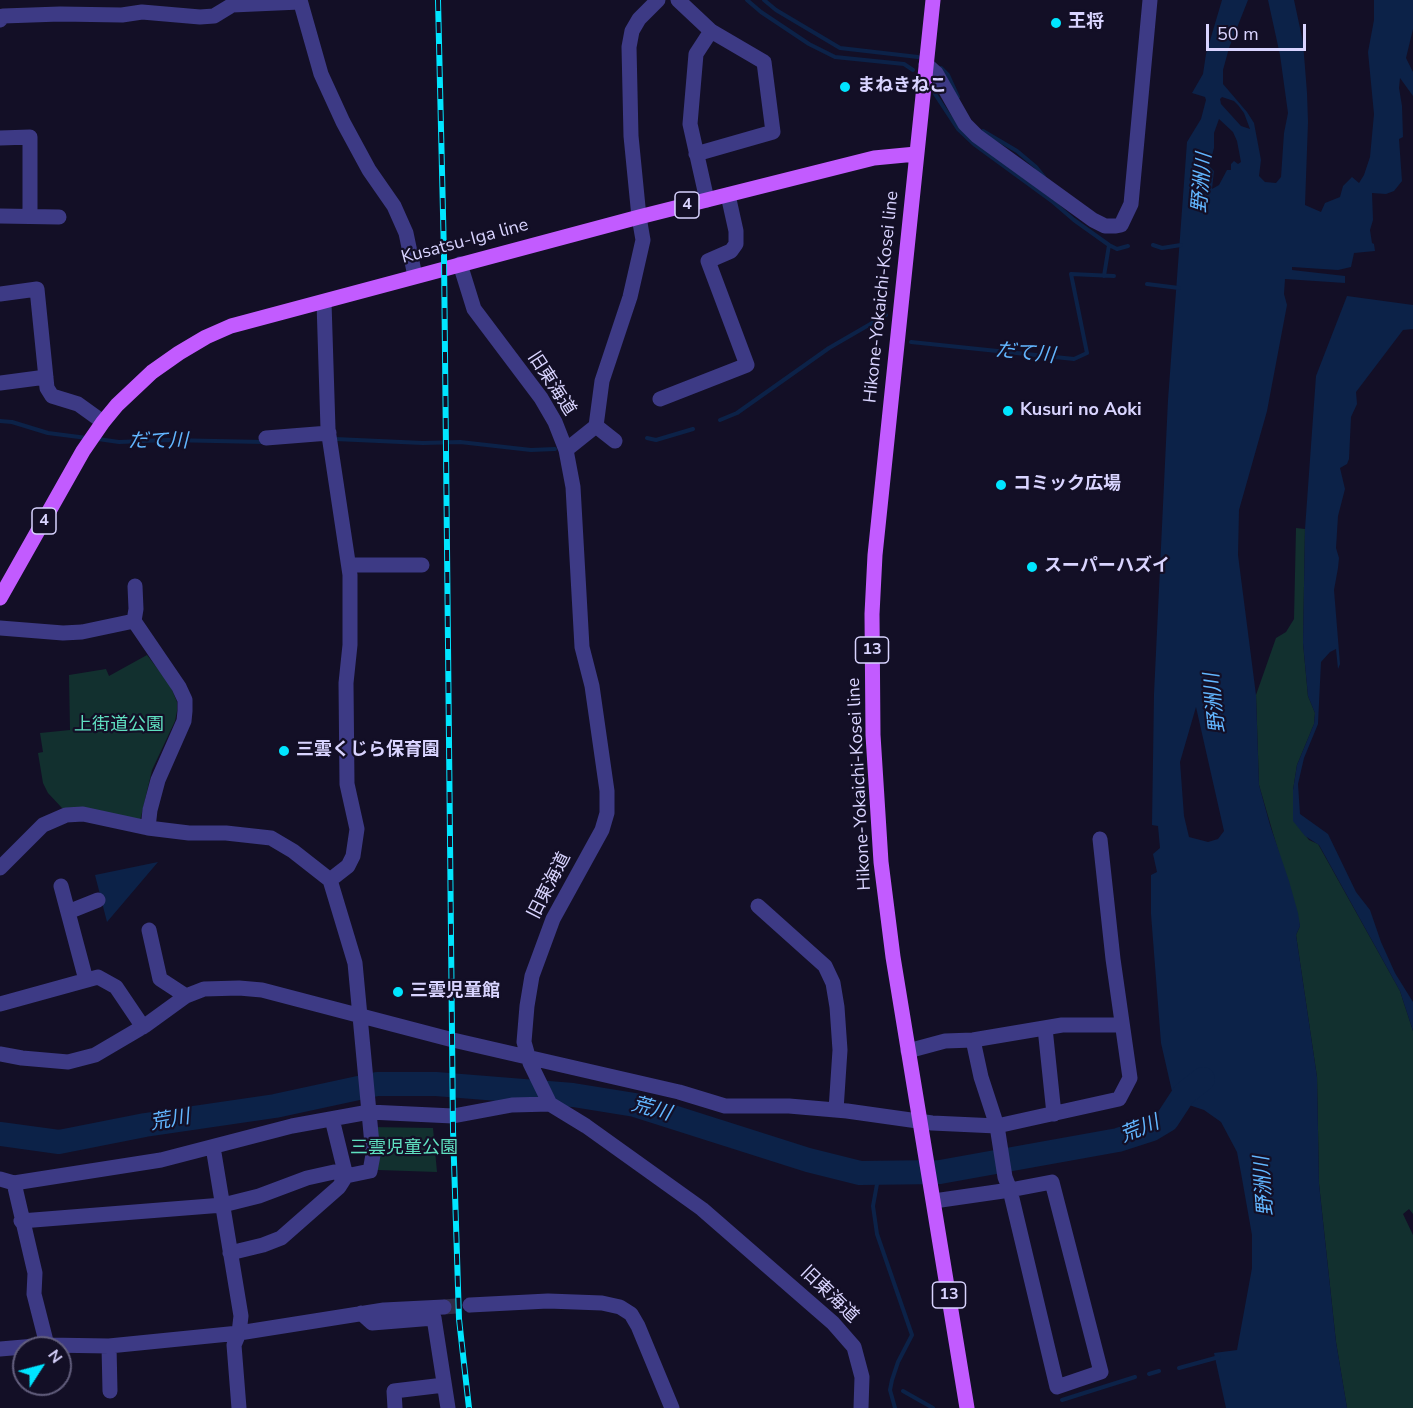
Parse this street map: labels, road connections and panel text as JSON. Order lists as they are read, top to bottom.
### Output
{
  "streets": {
    "main road": [
      "4",
      "Kusatsu-Iga line",
      "Hikone-Yokaichi-Kosei line",
      "13"
    ],
    "street": ["旧東海道"]
  },
  "crossings": [
    ["Kusatsu-Iga line", "Hikone-Yokaichi-Kosei line"],
    ["Kusatsu-Iga line", "旧東海道"]
  ],
  "water": ["野洲川", "だて川", "荒川"],
  "parks": ["上街道公園", "三雲児童公園"],
  "places": [
    "王将",
    "まねきねこ",
    "Kusuri no Aoki",
    "コミック広場",
    "スーパーハズイ",
    "三雲くじら保育園",
    "三雲児童館"
  ],
  "scale_bar": "50 m",
  "north": "top right"
}
